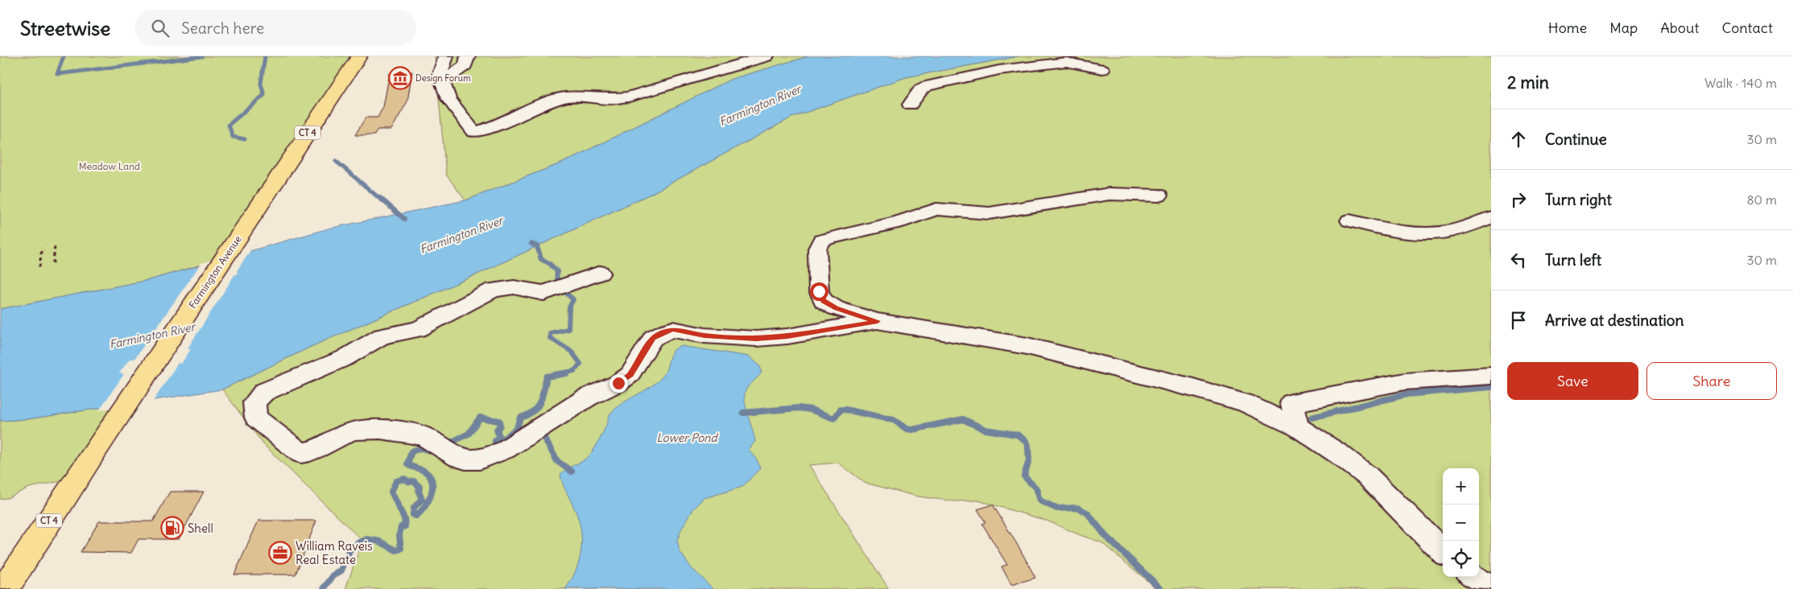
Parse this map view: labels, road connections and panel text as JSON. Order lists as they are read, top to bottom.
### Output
{
  "streets": {
    "main road": ["CT 4", "Farmington Avenue"]
  },
  "water": ["Farmington River", "Lower Pond"],
  "parks": ["Meadow Land"],
  "places": {
    "museum": ["Design Forum"],
    "fuel station": ["Shell"],
    "office": ["William Raveis Real Estate"]
  },
  "page": {
    "header": "Streetwise",
    "search": "Search here",
    "nav": [
      "Home",
      "Map",
      "About",
      "Contact"
    ],
    "heading": ["2 min", "Walk · 140 m"],
    "list": [
      ["Continue", "30 m"],
      ["Turn right", "80 m"],
      ["Turn left", "30 m"],
      "Arrive at destination"
    ],
    "buttons": ["Save", "Share"],
    "map_buttons": ["+", "−"]
  }
}
